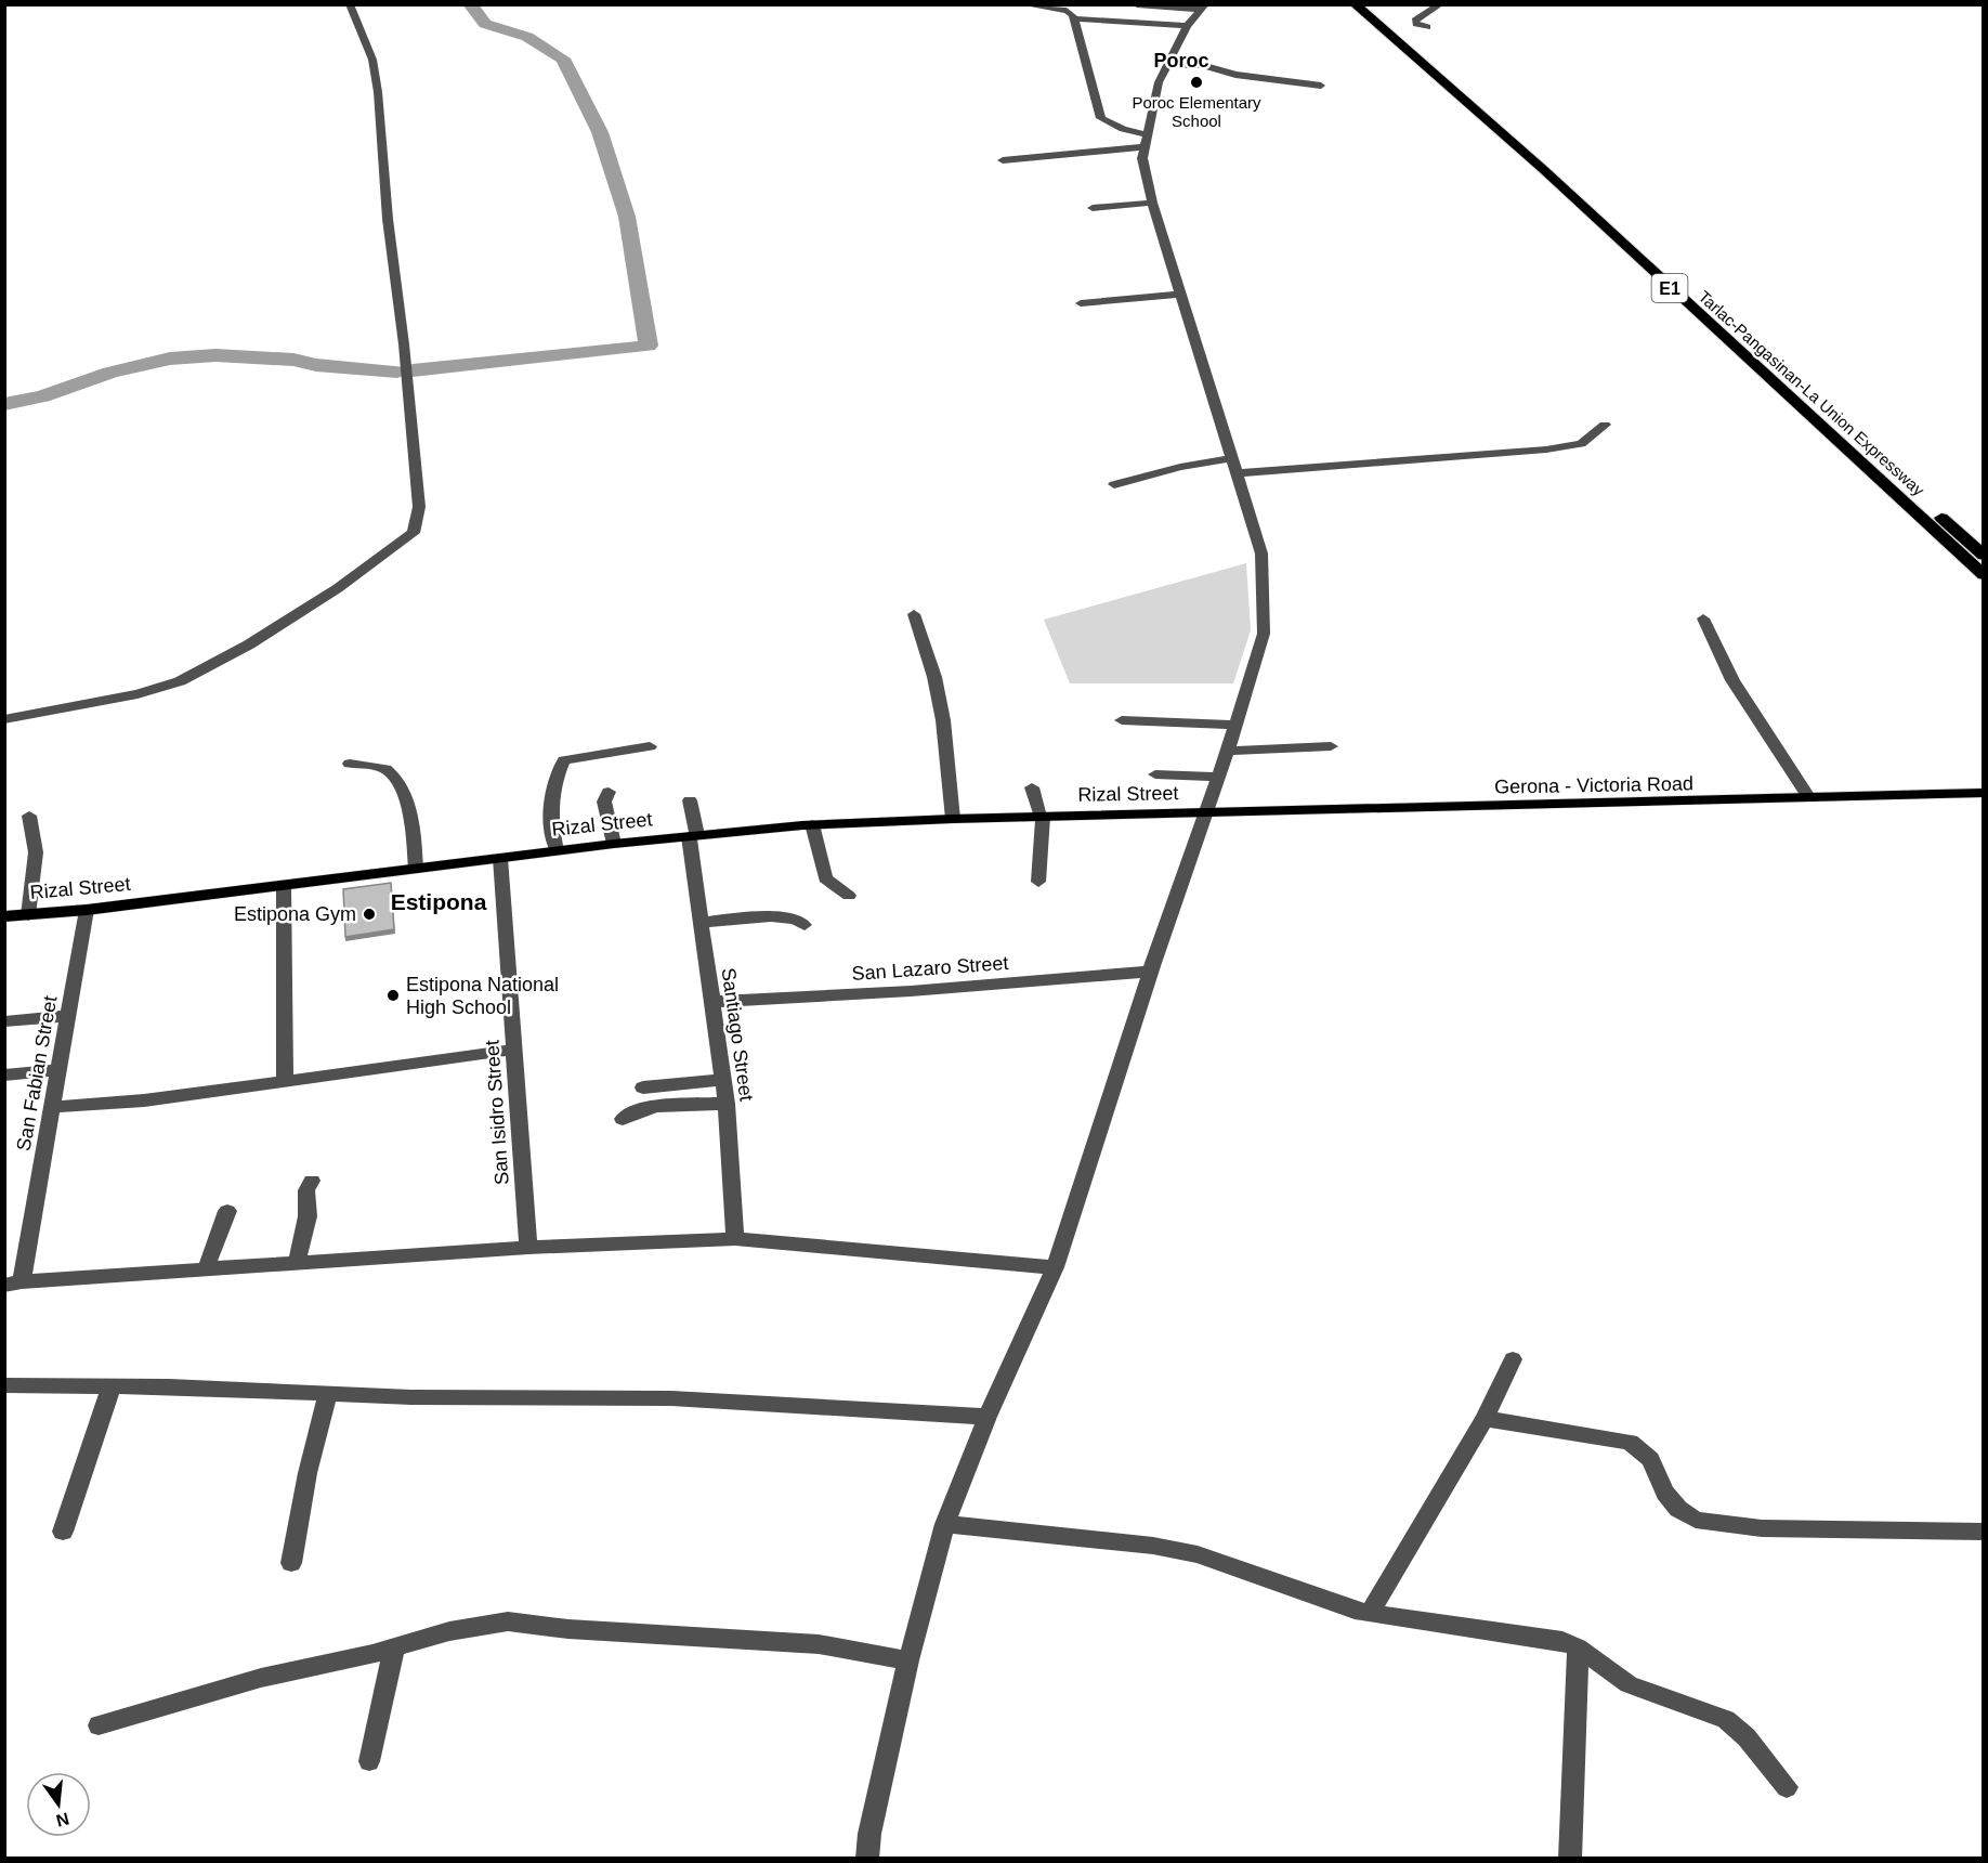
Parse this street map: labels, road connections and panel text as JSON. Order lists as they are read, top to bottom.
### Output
{
  "streets": {
    "highway": ["E1", "Tarlac-Pangasinan-La Union Expressway"],
    "main road": ["Gerona - Victoria Road", "Rizal Street"],
    "street": [
      "San Lazaro Street",
      "Santiago Street",
      "San Fabian Street",
      "San Isidro Street"
    ]
  },
  "crossings": [
    ["Gerona - Victoria Road", "Rizal Street"],
    ["Rizal Street", "Santiago Street"],
    ["Rizal Street", "San Fabian Street"],
    ["Rizal Street", "San Isidro Street"],
    ["San Lazaro Street", "Santiago Street"]
  ],
  "districts": ["Poroc", "Estipona"],
  "places": ["Poroc Elementary School", "Estipona Gym", "Estipona National High School"],
  "north": "bottom"
}
